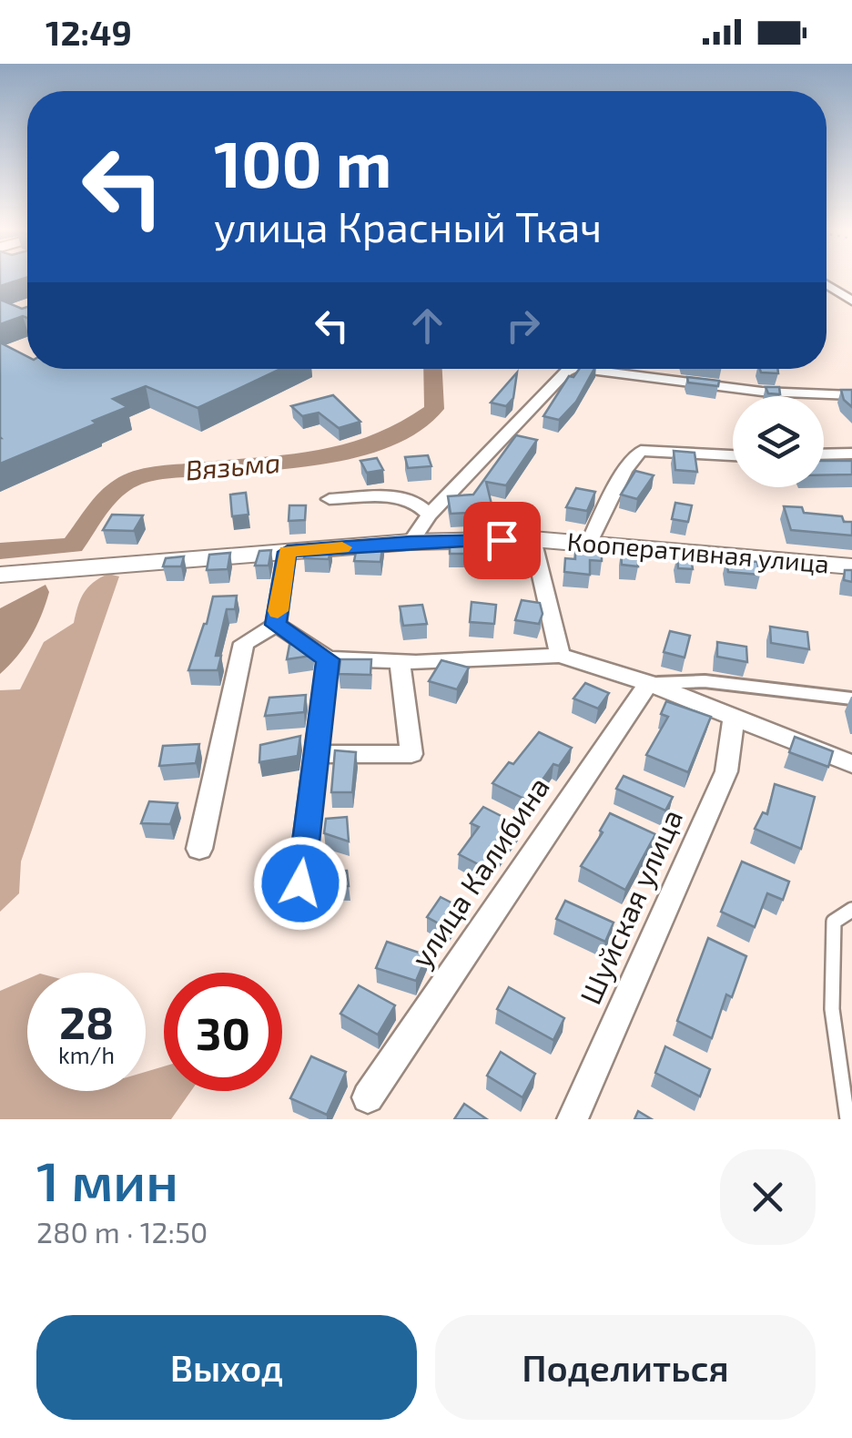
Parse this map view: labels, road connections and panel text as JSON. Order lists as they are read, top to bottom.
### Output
{
  "streets": {
    "street": ["Кооперативная улица", "улица Калибина", "Шуйская улица"]
  },
  "water": ["Вязьма"],
  "page": {
    "status": "12:49",
    "turn": ["100 m", "улица Красный Ткач"],
    "speed": "28 km/h",
    "limit": "30",
    "heading": ["1 мин", "280 m · 12:50"],
    "buttons": ["Выход", "Поделиться"]
  }
}
